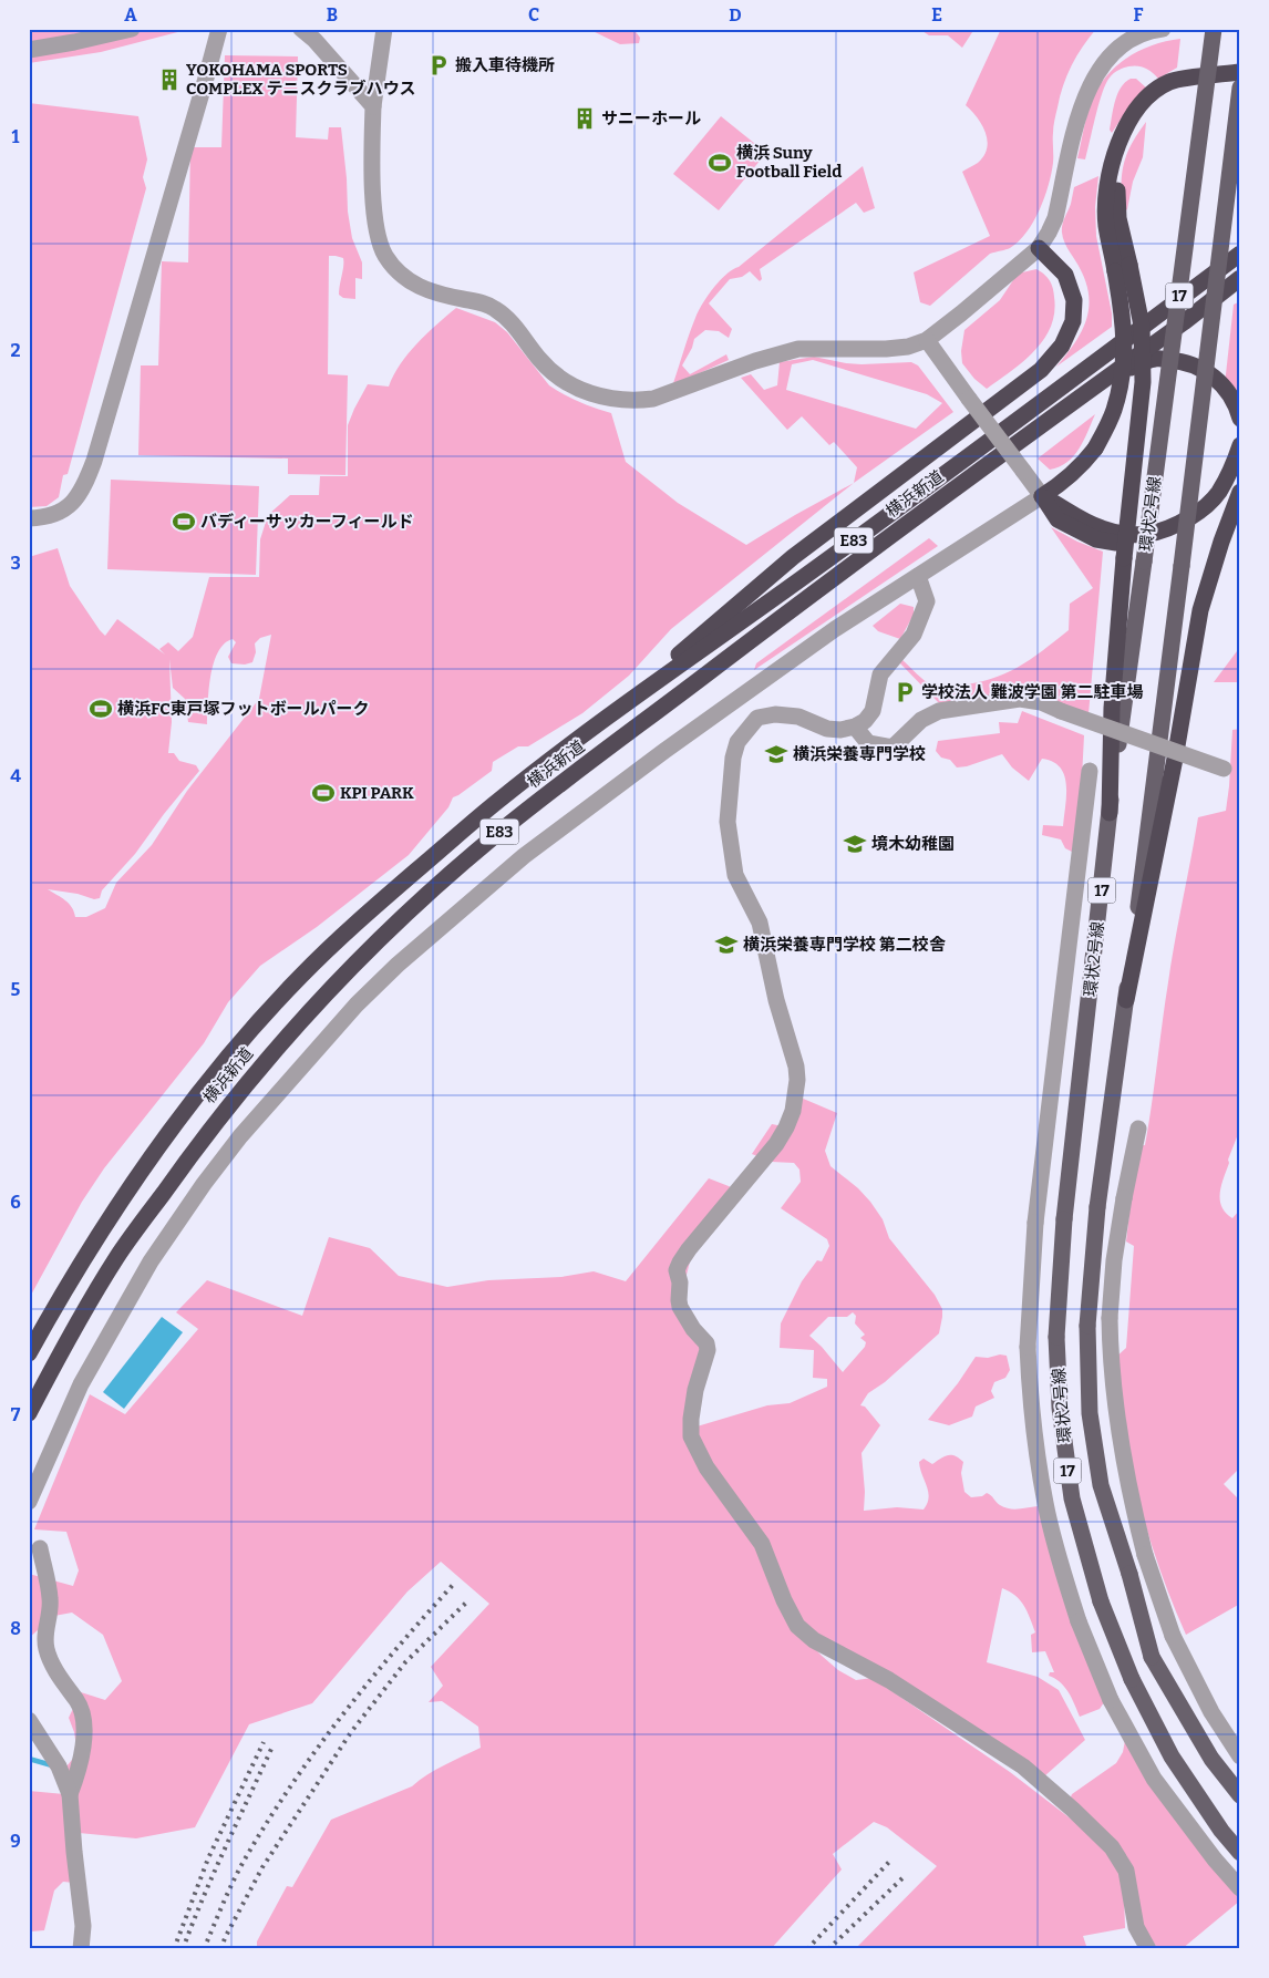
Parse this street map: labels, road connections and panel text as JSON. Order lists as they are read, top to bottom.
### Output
{
  "streets": {
    "highway": ["横浜新道", "E83"],
    "main road": ["17", "環状2号線"]
  },
  "places": {
    "parking": ["搬入車待機所", "学校法人 難波学園 第二駐車場"],
    "building": ["YOKOHAMA SPORTS COMPLEX テニスクラブハウス", "サニーホール"],
    "sports": [
      "横浜 Suny Football Field",
      "バディーサッカーフィールド",
      "横浜FC東戸塚フットボールパーク",
      "KPI PARK"
    ],
    "school or university": ["横浜栄養専門学校", "境木幼稚園", "横浜栄養専門学校 第二校舎"]
  },
  "grid": {
    "columns": [
      "A",
      "B",
      "C",
      "D",
      "E",
      "F"
    ],
    "rows": [
      "1",
      "2",
      "3",
      "4",
      "5",
      "6",
      "7",
      "8",
      "9"
    ]
  }
}
